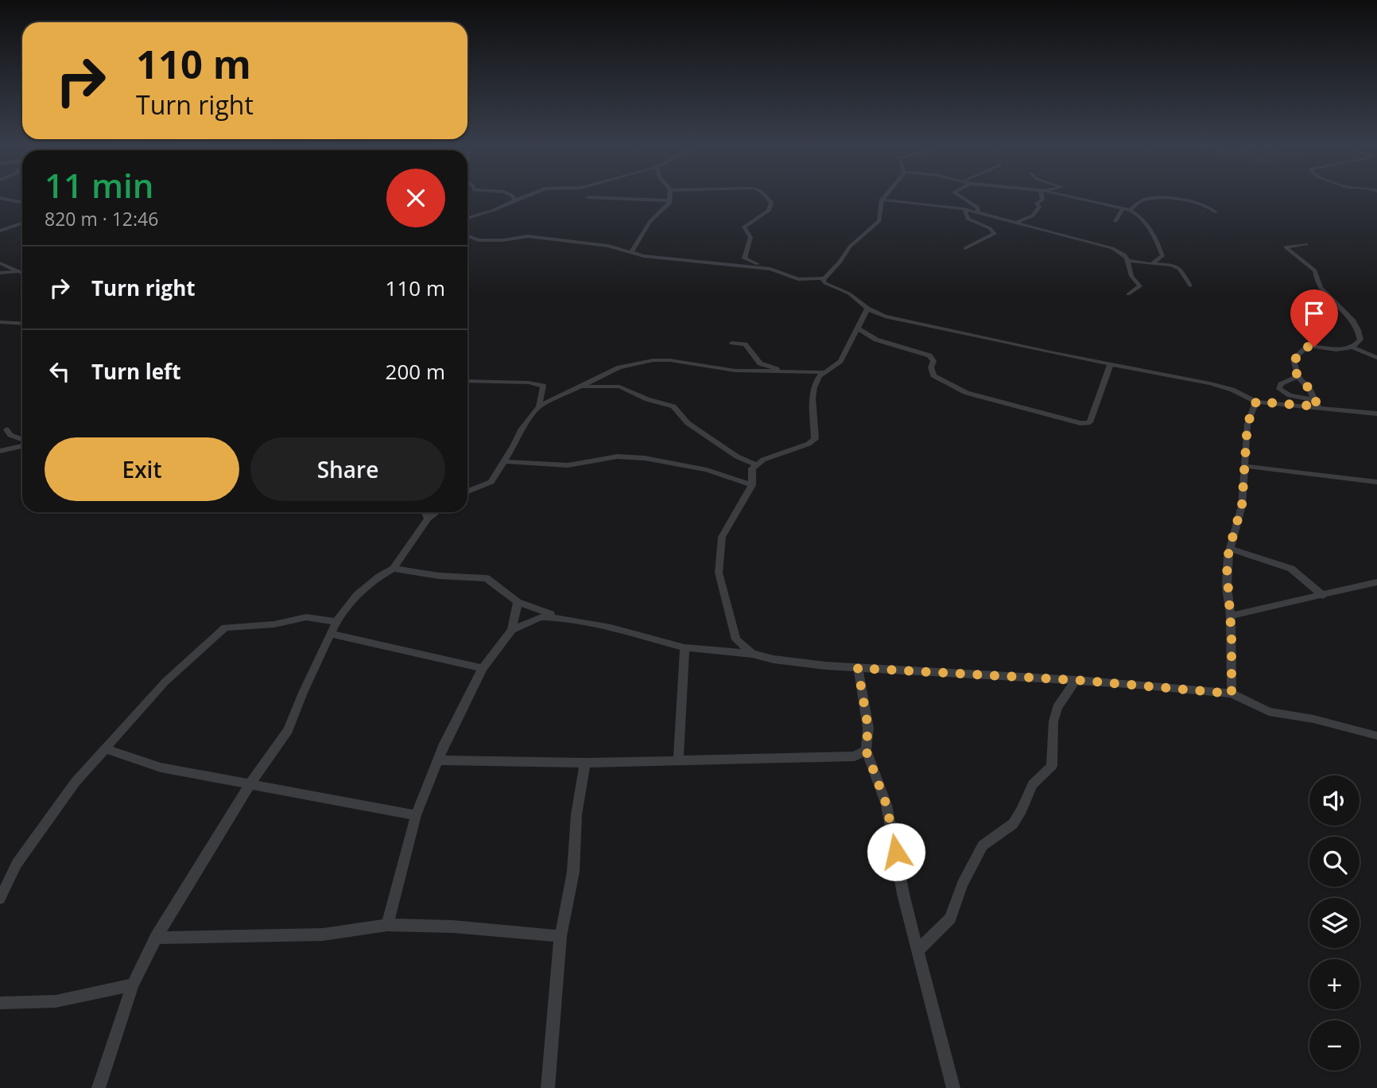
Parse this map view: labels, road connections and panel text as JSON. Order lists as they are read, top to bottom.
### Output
{
  "page": {
    "turn": ["110 m", "Turn right"],
    "heading": ["11 min", "820 m · 12:46"],
    "list": [
      {
        "name": "Turn right",
        "value": "110 m"
      },
      {
        "name": "Turn left",
        "value": "200 m"
      }
    ],
    "buttons": ["Exit", "Share"],
    "map_buttons": ["+", "−"]
  }
}
